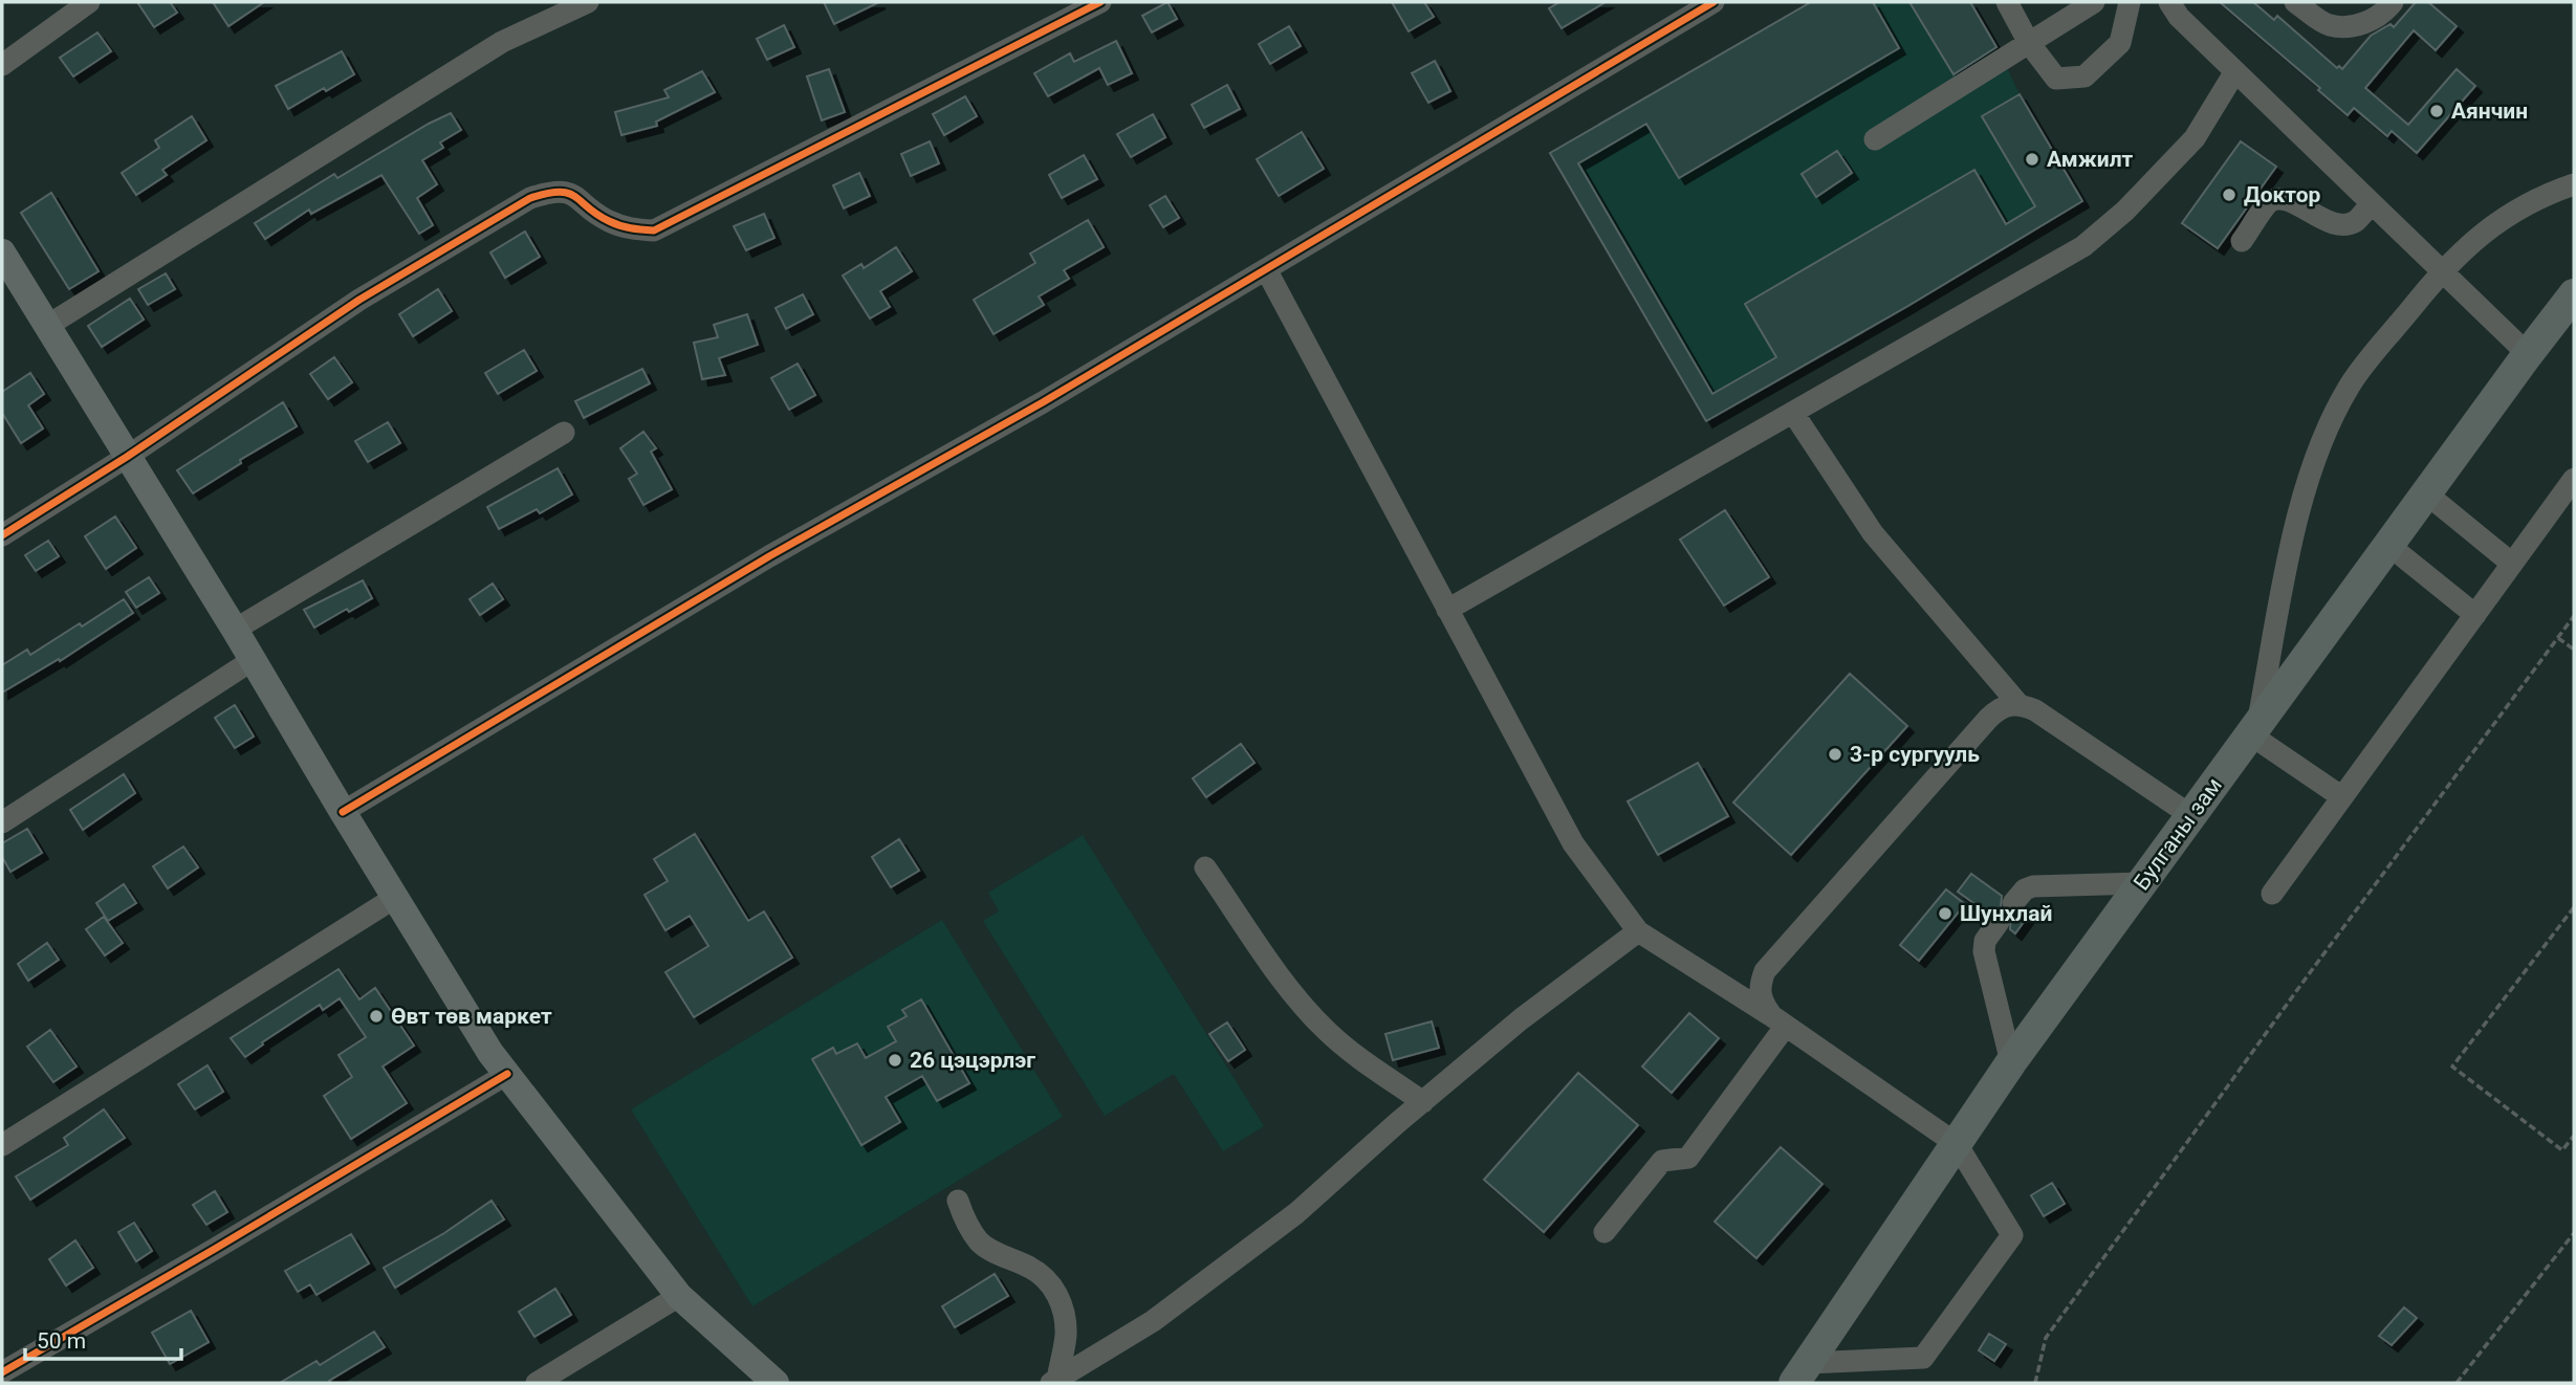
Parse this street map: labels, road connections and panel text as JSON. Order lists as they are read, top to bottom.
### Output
{
  "streets": {
    "highway": ["Булганы зам"]
  },
  "places": [
    "Аянчин",
    "Амжилт",
    "Доктор",
    "3-р сургууль",
    "Шунхлай",
    "Өвт төв маркет",
    "26 цэцэрлэг"
  ],
  "scale_bar": "50 m"
}
